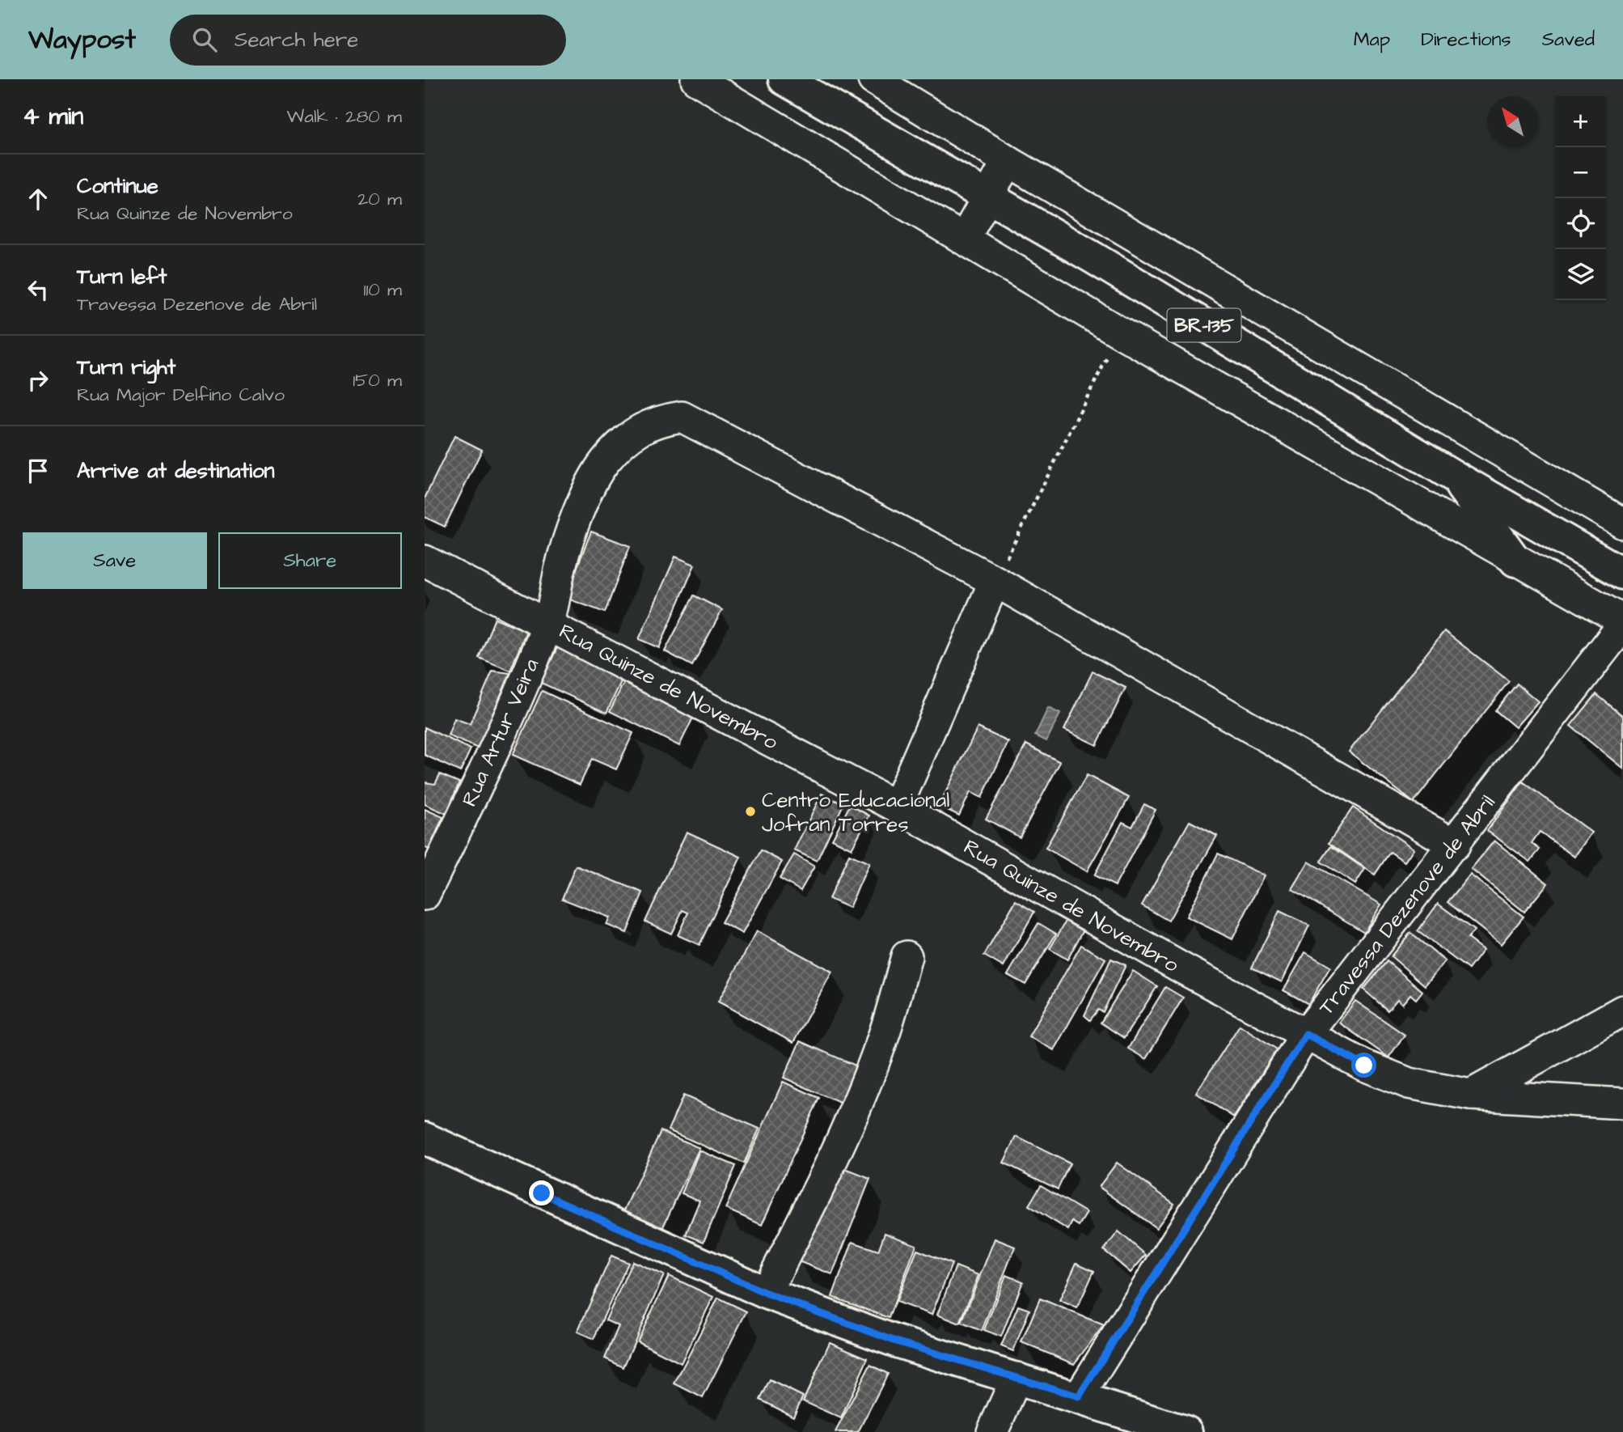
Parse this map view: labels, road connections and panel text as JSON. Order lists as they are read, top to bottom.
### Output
{
  "streets": {
    "main road": ["BR-135"],
    "street": ["Rua Quinze de Novembro", "Rua Artur Veira", "Travessa Dezenove de Abril"]
  },
  "crossings": [
    ["Rua Quinze de Novembro", "Rua Artur Veira"],
    ["Rua Quinze de Novembro", "Travessa Dezenove de Abril"]
  ],
  "places": ["Centro Educacional Jofran Torres"],
  "north": "top left",
  "page": {
    "header": "Waypost",
    "search": "Search here",
    "nav": ["Map", "Directions", "Saved"],
    "heading": ["4 min", "Walk · 280 m"],
    "map_buttons": ["+", "−"],
    "list": [
      ["Continue", "Rua Quinze de Novembro", "20 m"],
      ["Turn left", "Travessa Dezenove de Abril", "110 m"],
      ["Turn right", "Rua Major Delfino Calvo", "150 m"],
      "Arrive at destination"
    ],
    "buttons": ["Save", "Share"]
  }
}
